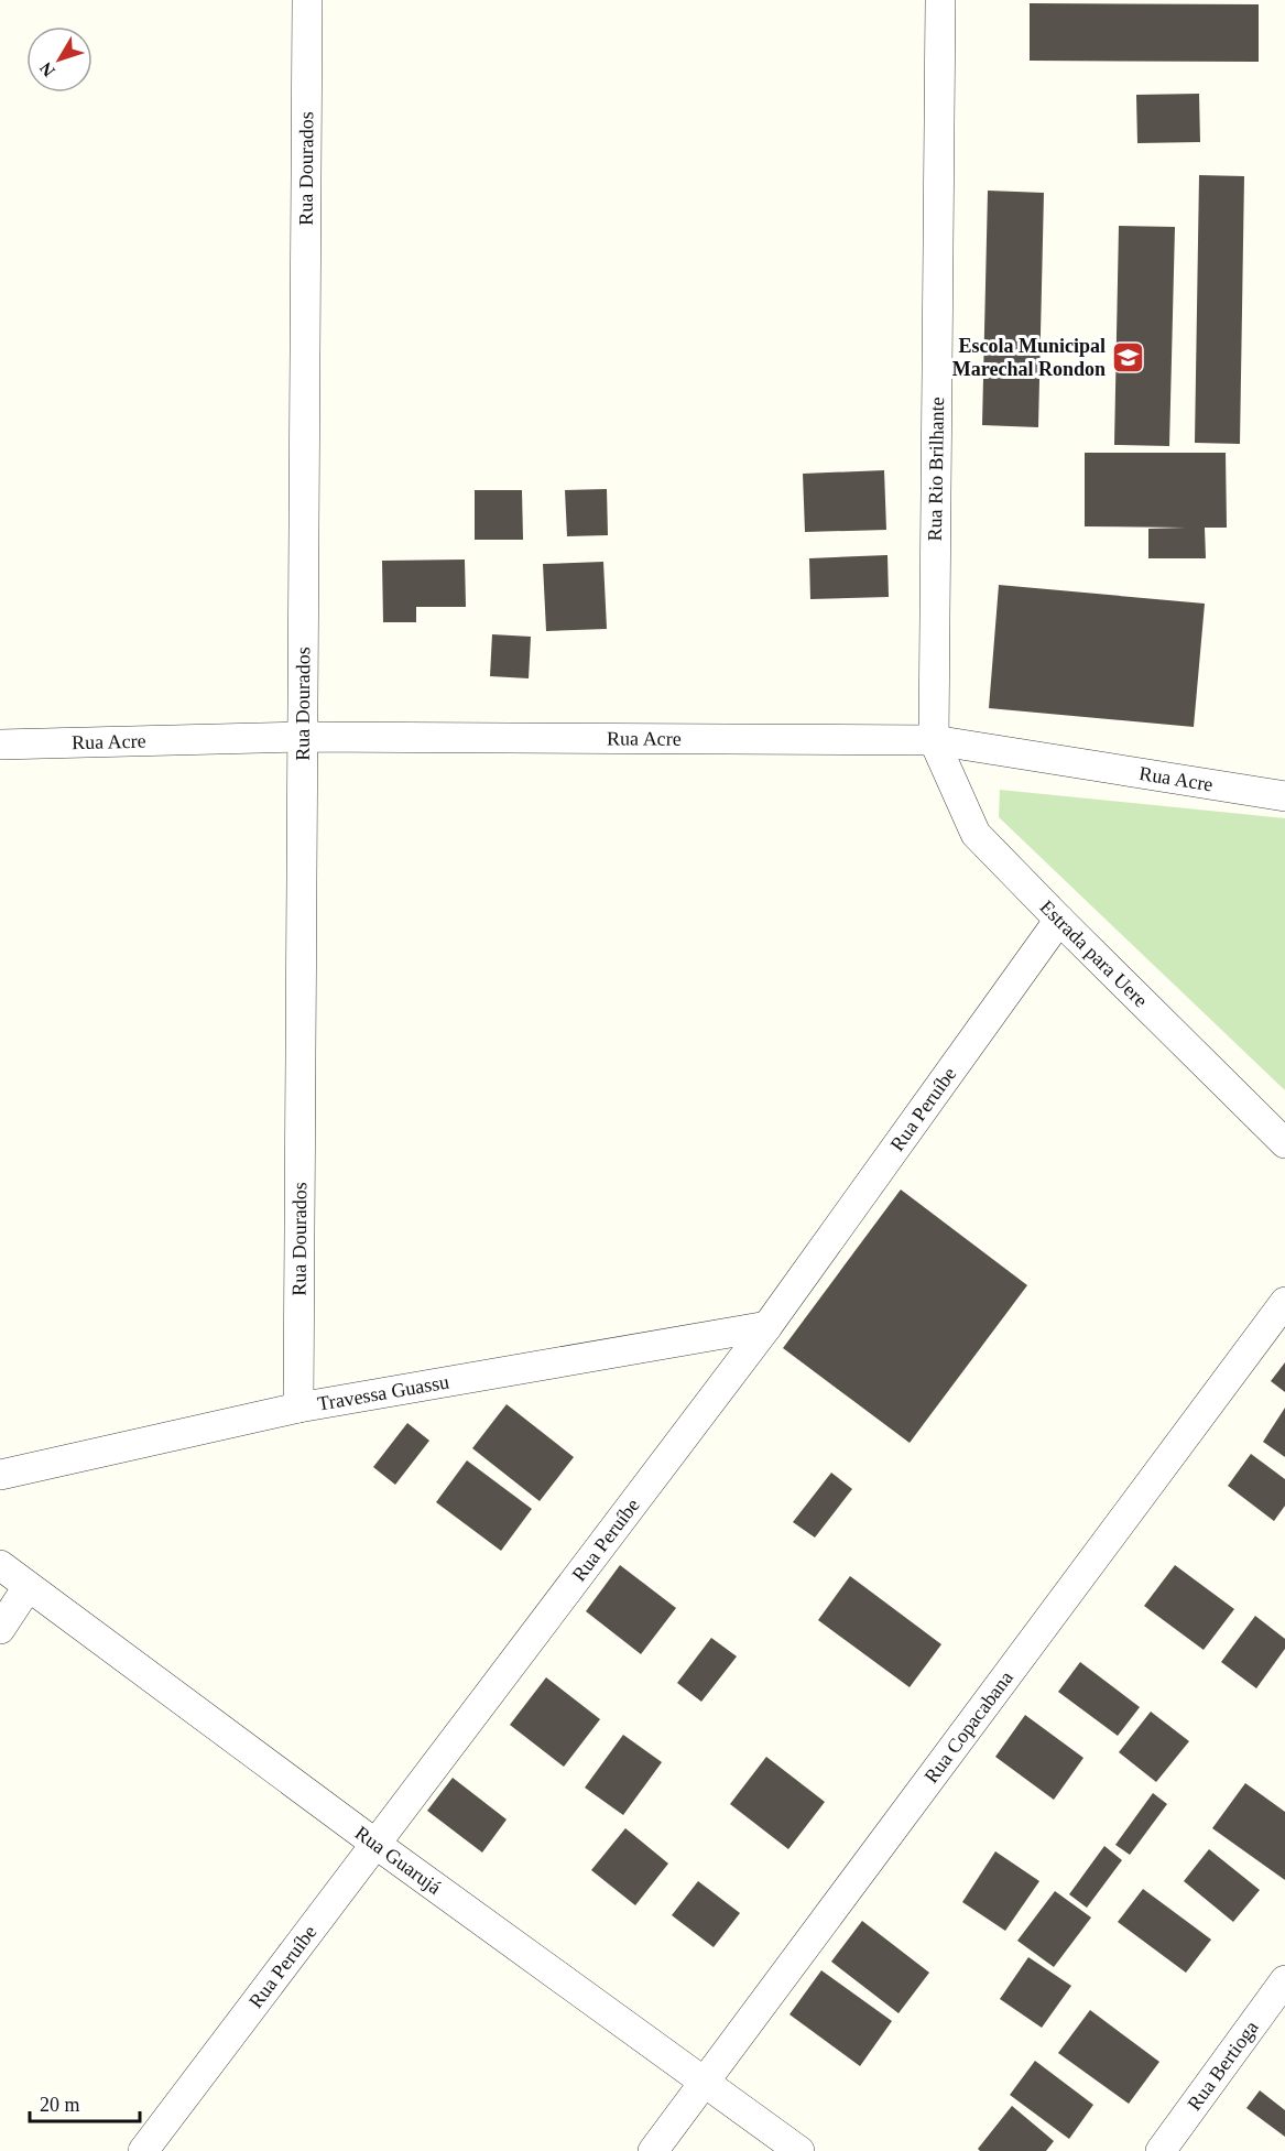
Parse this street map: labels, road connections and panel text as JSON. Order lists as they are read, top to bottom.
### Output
{
  "streets": {
    "street": [
      "Rua Dourados",
      "Rua Rio Brilhante",
      "Rua Acre",
      "Estrada para Uere",
      "Rua Peruíbe",
      "Travessa Guassu",
      "Rua Copacabana",
      "Rua Guarujá",
      "Rua Bertioga"
    ]
  },
  "crossings": [
    ["Rua Dourados", "Rua Acre"],
    ["Rua Dourados", "Travessa Guassu"],
    ["Rua Rio Brilhante", "Rua Acre"],
    ["Rua Rio Brilhante", "Estrada para Uere"],
    ["Rua Acre", "Estrada para Uere"],
    ["Estrada para Uere", "Rua Peruíbe"],
    ["Rua Peruíbe", "Travessa Guassu"],
    ["Rua Peruíbe", "Rua Guarujá"],
    ["Rua Copacabana", "Rua Guarujá"]
  ],
  "places": {
    "school or university": ["Escola Municipal Marechal Rondon"]
  },
  "scale_bar": "20 m",
  "north": "bottom left"
}
